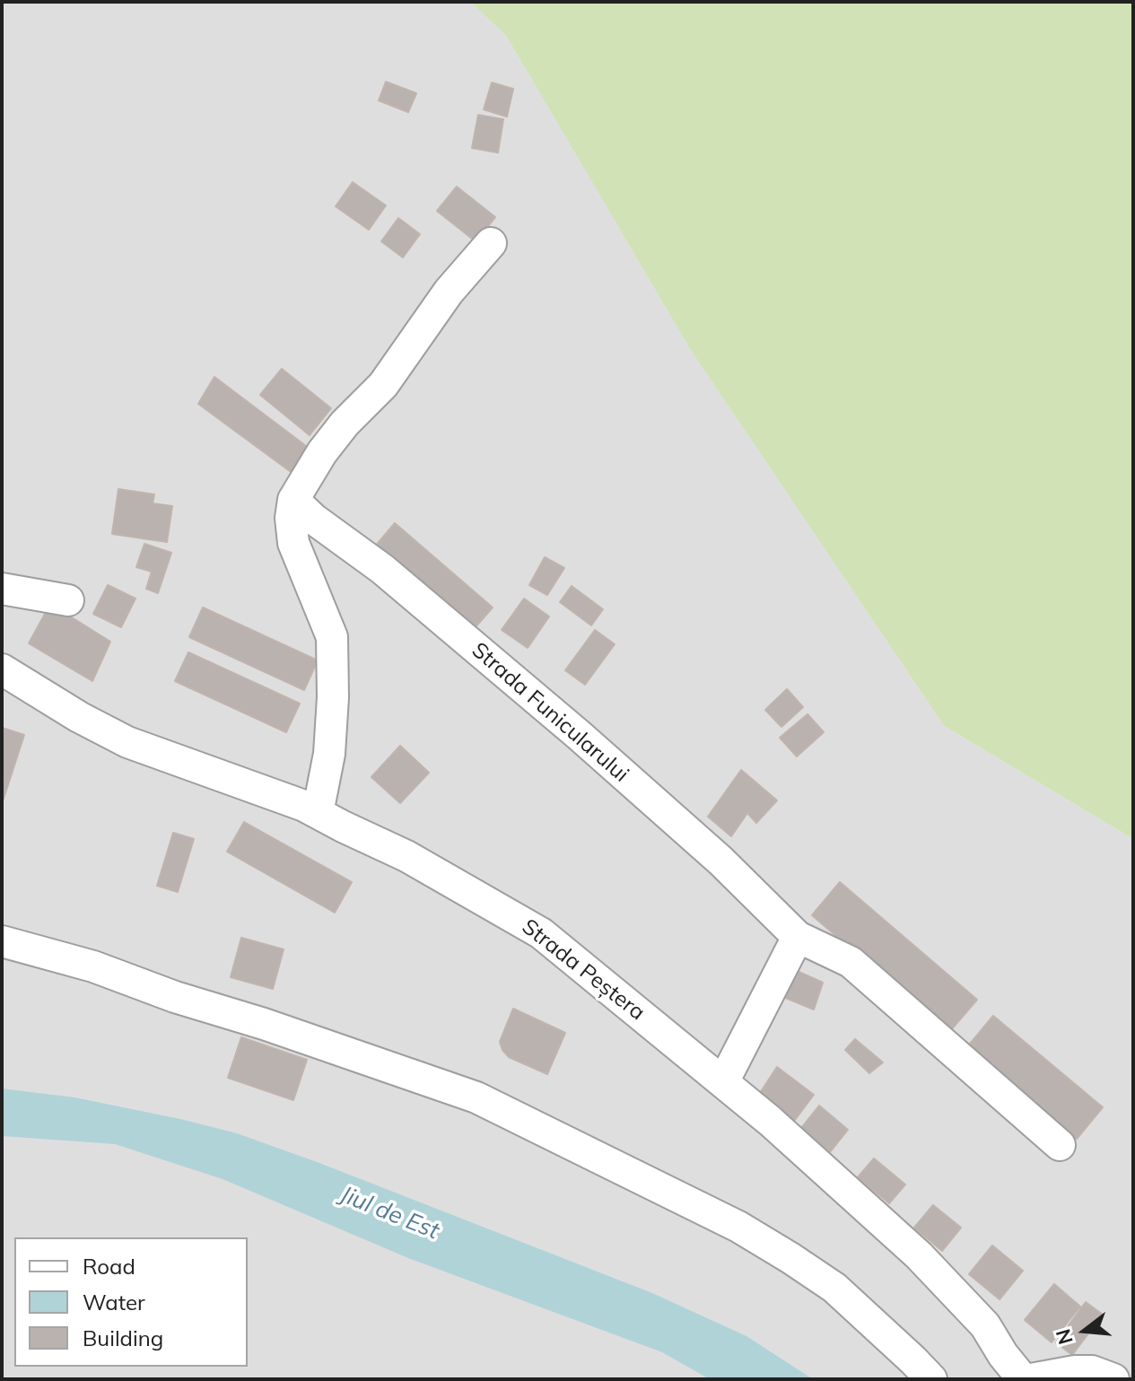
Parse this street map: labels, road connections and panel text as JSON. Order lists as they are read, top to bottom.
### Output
{
  "streets": {
    "street": ["Strada Funicularului", "Strada Peștera"]
  },
  "water": ["Jiul de Est"],
  "legend": ["Road", "Water", "Building"],
  "north": "left"
}
